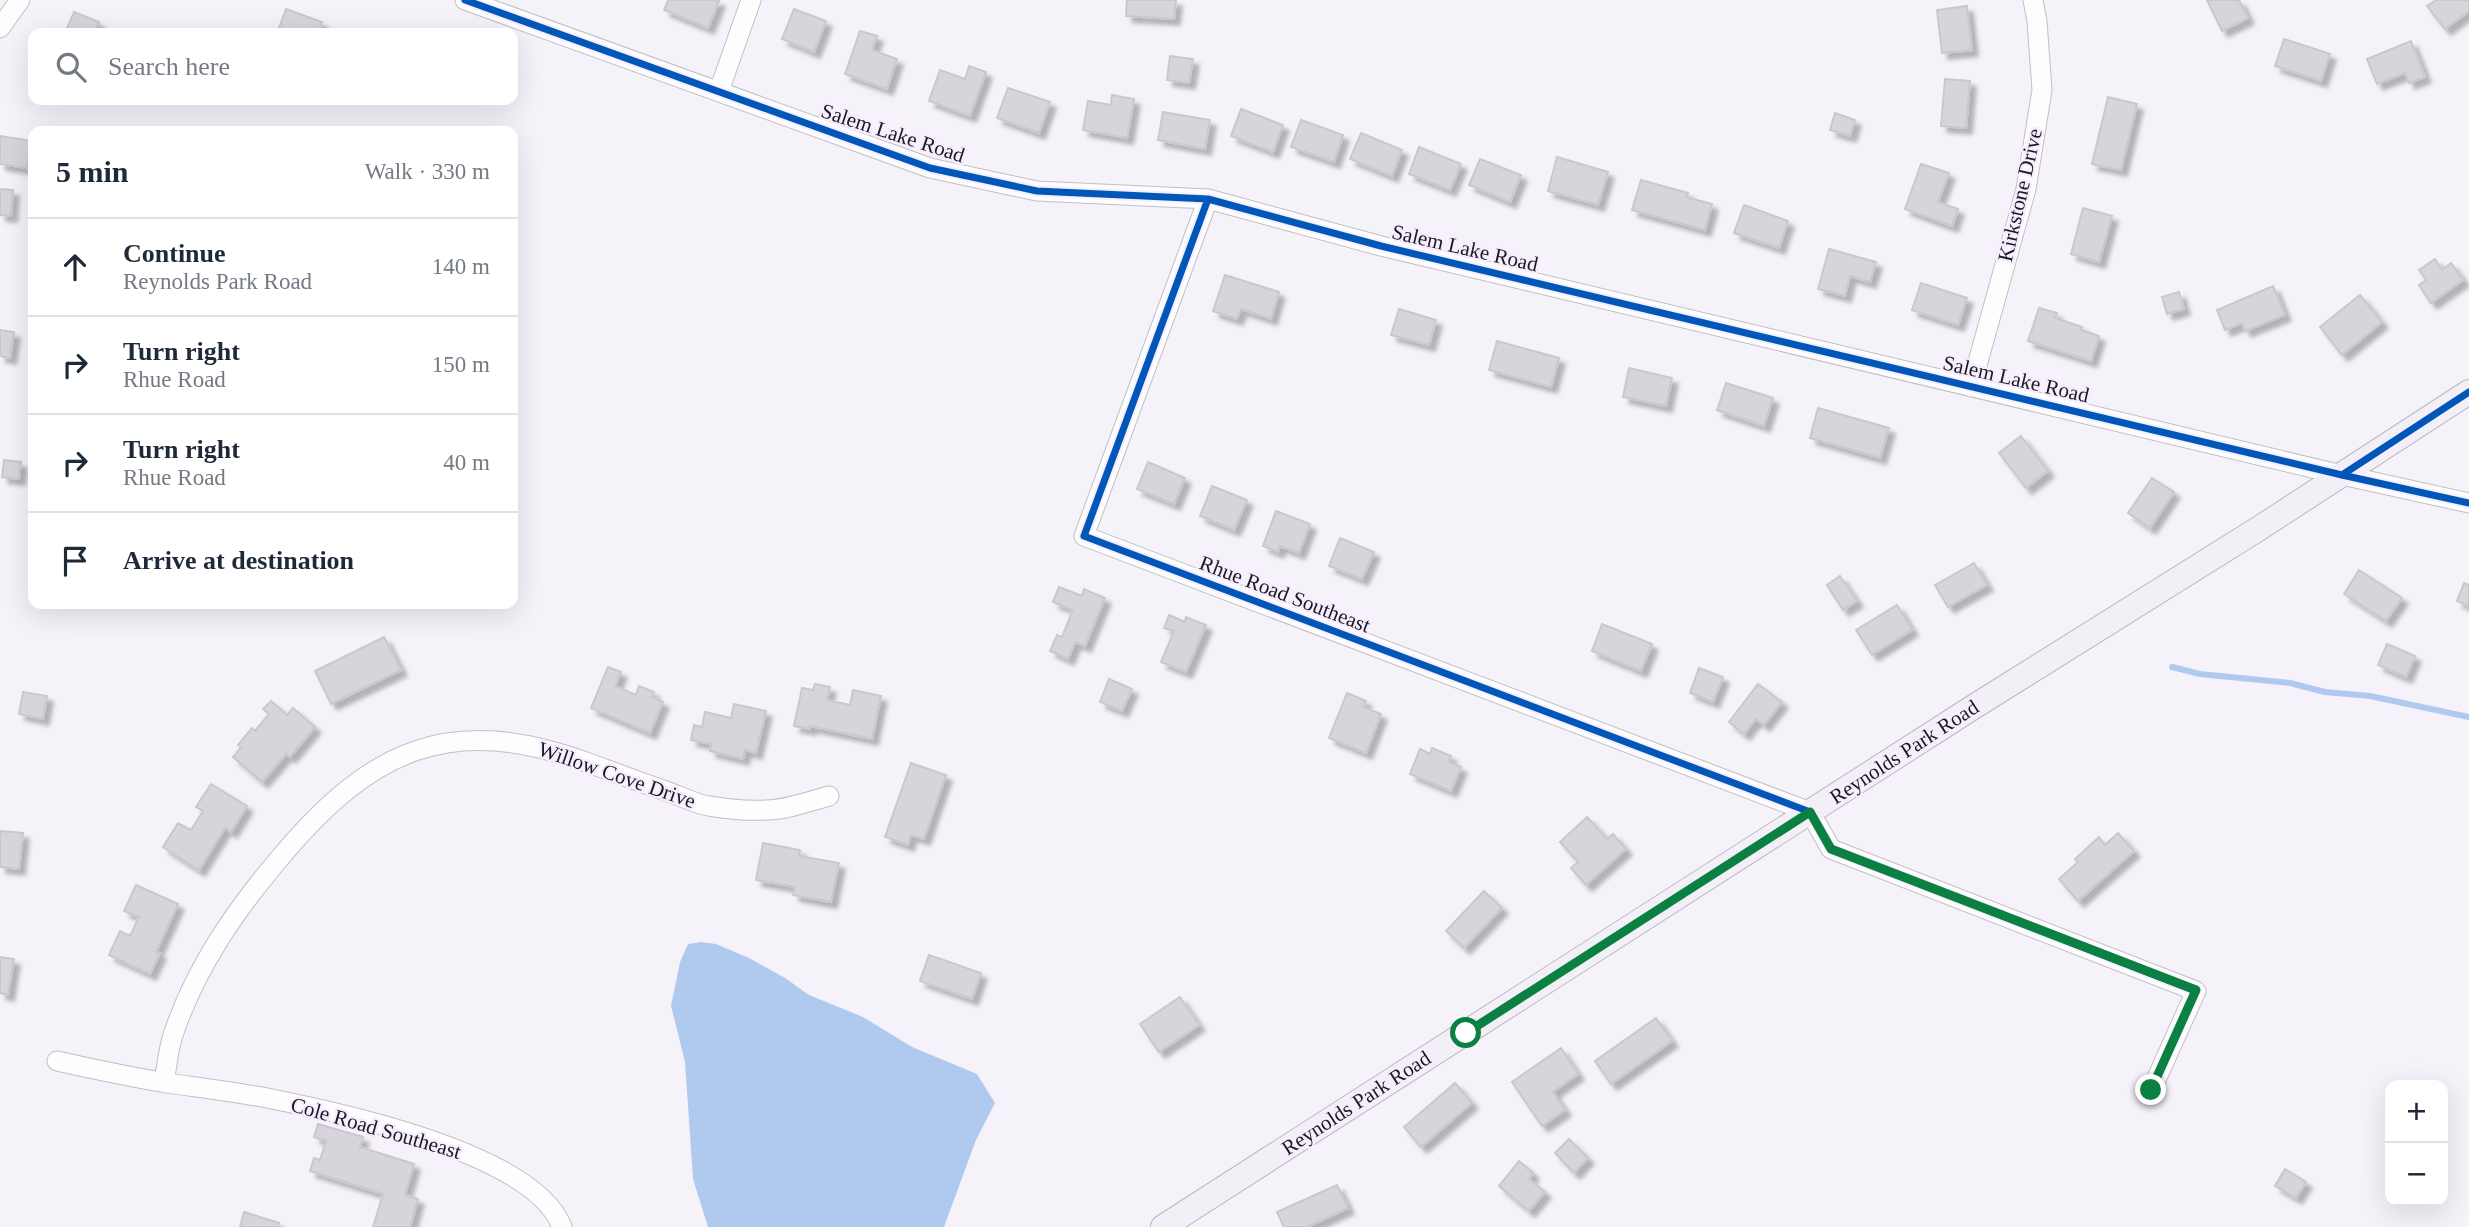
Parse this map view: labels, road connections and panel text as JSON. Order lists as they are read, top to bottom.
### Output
{
  "streets": {
    "main road": ["Reynolds Park Road"],
    "street": [
      "Salem Lake Road",
      "Kirkstone Drive",
      "Rhue Road Southeast",
      "Willow Cove Drive",
      "Cole Road Southeast"
    ]
  },
  "crossings": [
    ["Salem Lake Road", "Kirkstone Drive"],
    ["Salem Lake Road", "Rhue Road Southeast"],
    ["Salem Lake Road", "Reynolds Park Road"],
    ["Rhue Road Southeast", "Reynolds Park Road"],
    ["Willow Cove Drive", "Cole Road Southeast"]
  ],
  "page": {
    "search": "Search here",
    "heading": ["5 min", "Walk · 330 m"],
    "list": [
      ["Continue", "Reynolds Park Road", "140 m"],
      ["Turn right", "Rhue Road", "150 m"],
      ["Turn right", "Rhue Road", "40 m"],
      "Arrive at destination"
    ],
    "map_buttons": ["+", "−"]
  }
}
